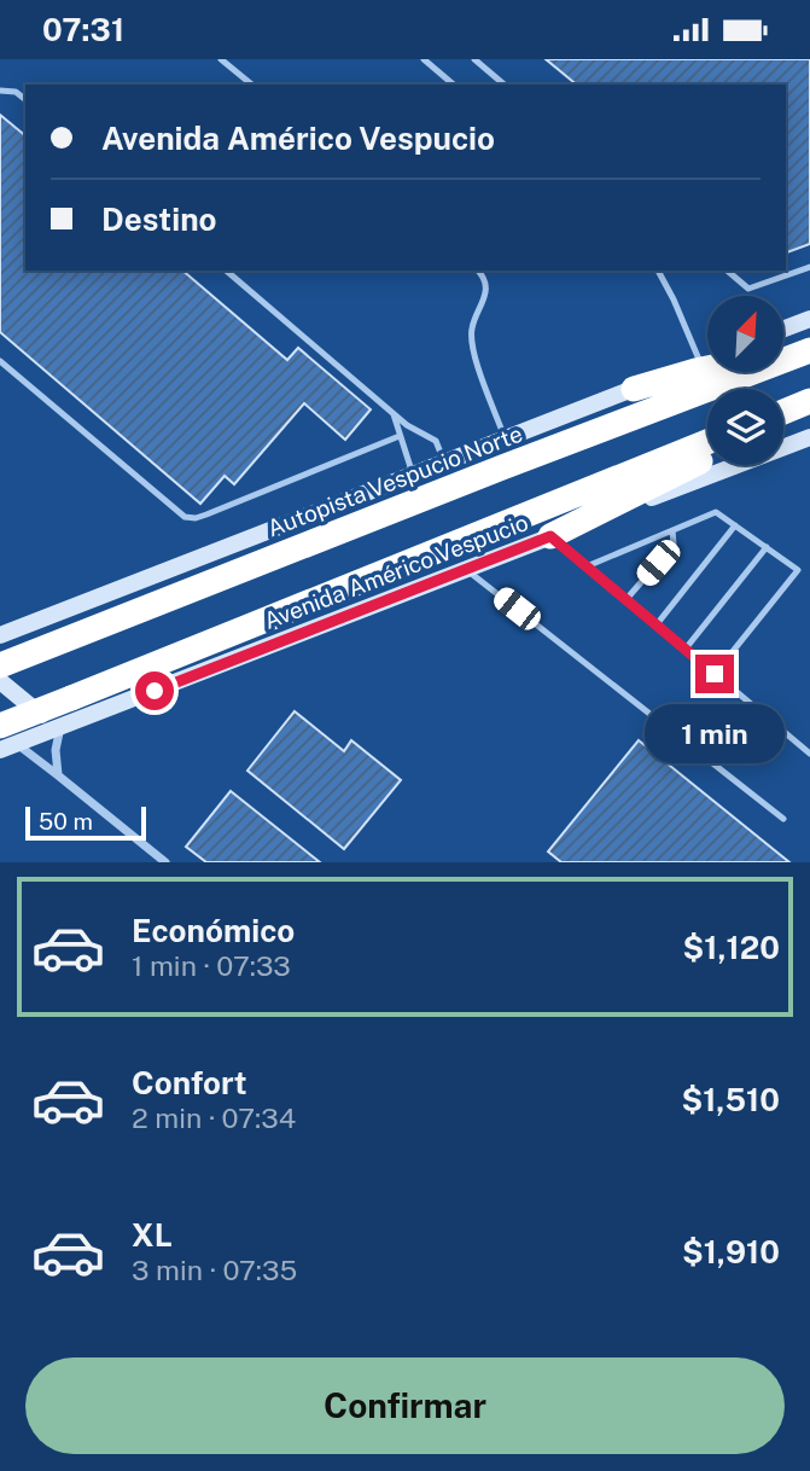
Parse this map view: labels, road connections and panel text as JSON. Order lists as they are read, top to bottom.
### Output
{
  "streets": {
    "highway": ["Autopista Vespucio Norte"],
    "main road": ["Avenida Américo Vespucio"]
  },
  "scale_bar": "50 m",
  "north": "top right",
  "page": {
    "status": "07:31",
    "banner": ["Avenida Américo Vespucio", "Destino"],
    "bubble": "1 min",
    "scale": "50 m",
    "list": [
      {
        "name": "Económico",
        "note": "1 min · 07:33",
        "value": "$1,120"
      },
      {
        "name": "Confort",
        "note": "2 min · 07:34",
        "value": "$1,510"
      },
      {
        "name": "XL",
        "note": "3 min · 07:35",
        "value": "$1,910"
      }
    ],
    "buttons": "Confirmar"
  }
}
